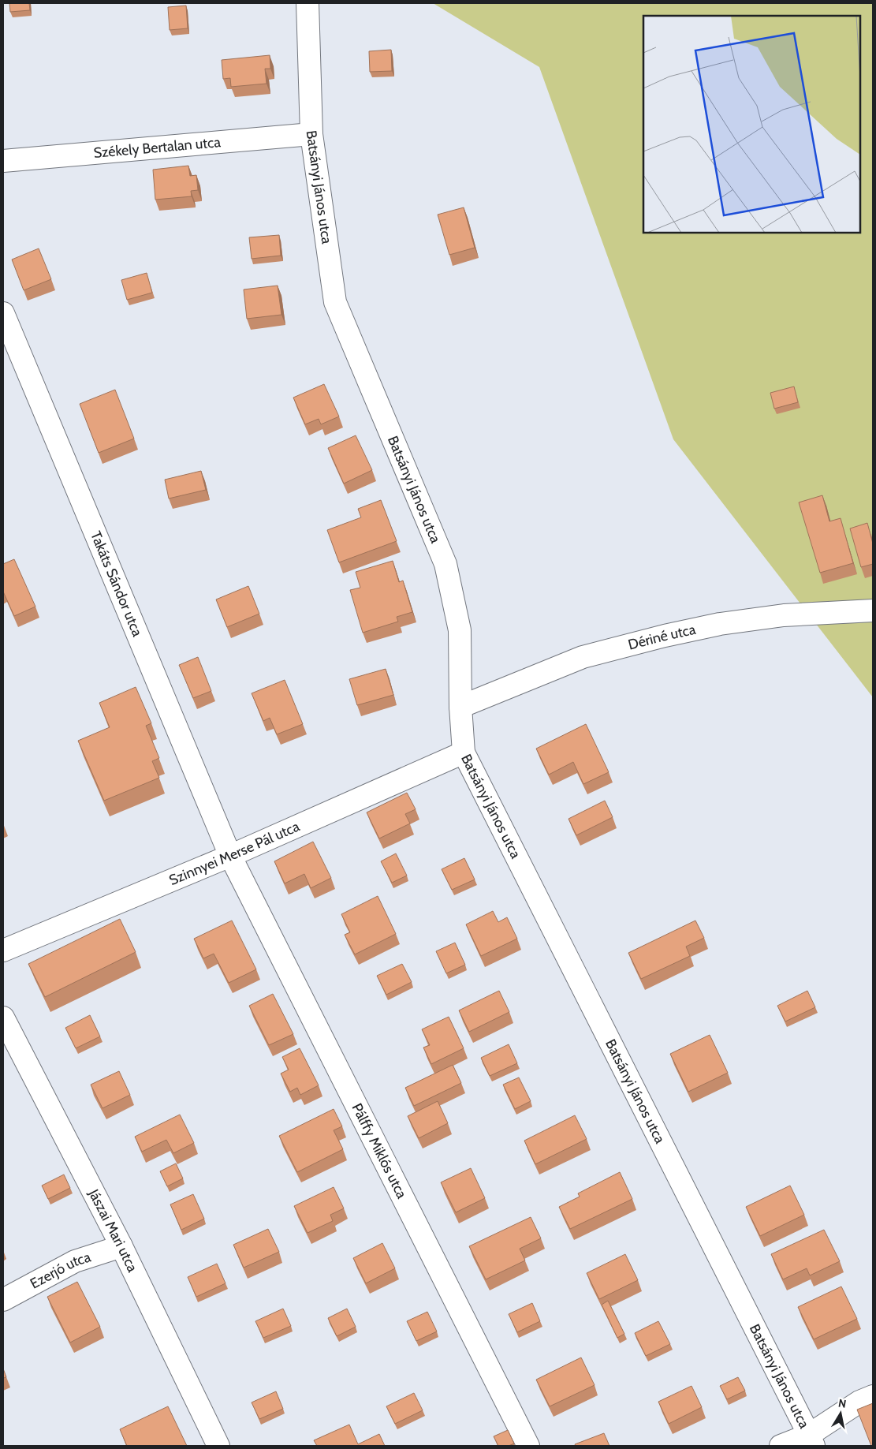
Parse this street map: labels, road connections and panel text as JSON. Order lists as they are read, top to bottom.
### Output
{
  "streets": {
    "street": [
      "Székely Bertalan utca",
      "Batsányi János utca",
      "Takáts Sándor utca",
      "Dériné utca",
      "Szinnyei Merse Pál utca",
      "Pálffy Miklós utca",
      "Jászai Mari utca",
      "Ezerjó utca"
    ]
  },
  "crossings": [
    ["Székely Bertalan utca", "Batsányi János utca"],
    ["Batsányi János utca", "Dériné utca"],
    ["Batsányi János utca", "Szinnyei Merse Pál utca"],
    ["Takáts Sándor utca", "Szinnyei Merse Pál utca"],
    ["Takáts Sándor utca", "Pálffy Miklós utca"],
    ["Szinnyei Merse Pál utca", "Pálffy Miklós utca"],
    ["Jászai Mari utca", "Ezerjó utca"]
  ],
  "north": "top"
}
